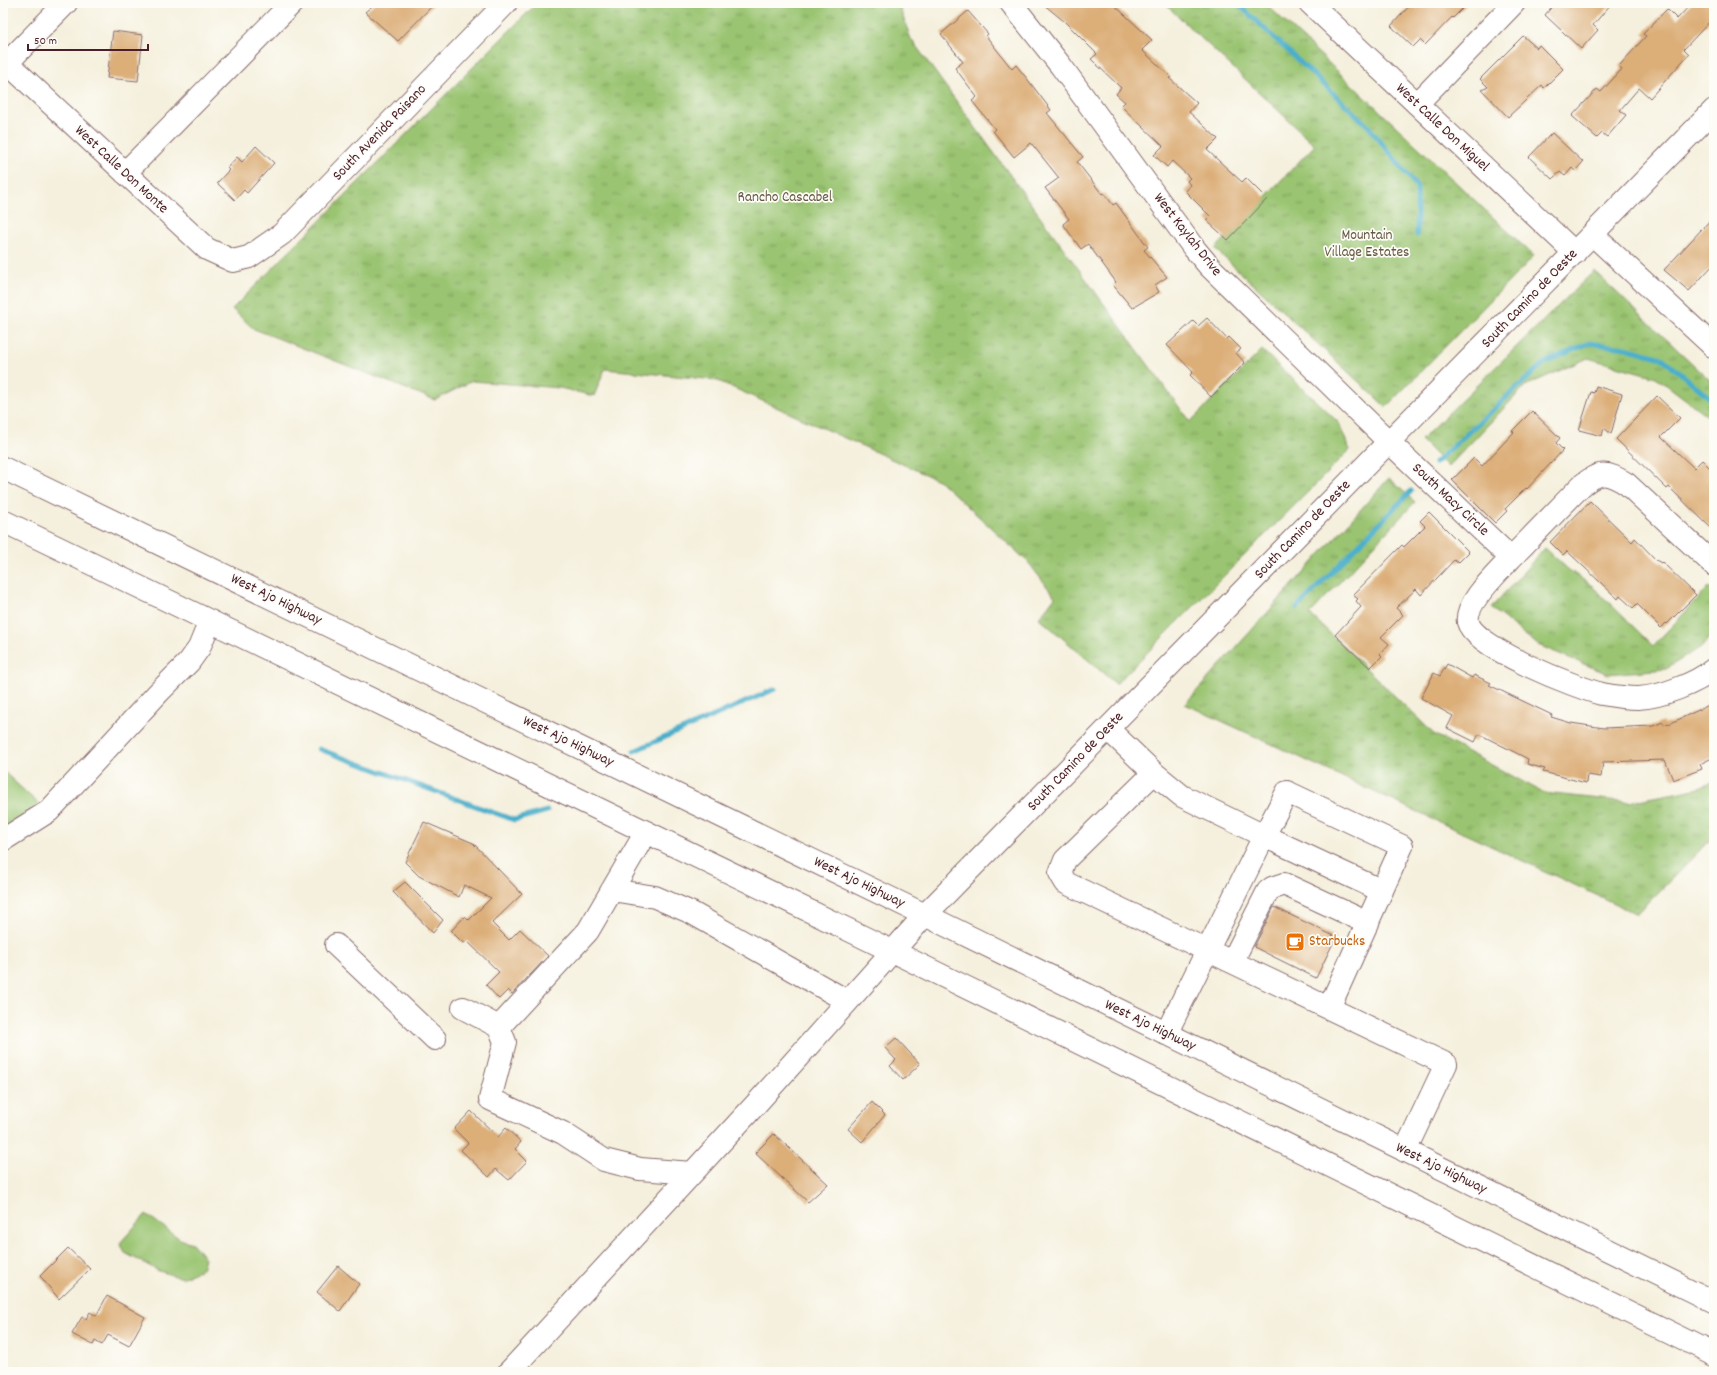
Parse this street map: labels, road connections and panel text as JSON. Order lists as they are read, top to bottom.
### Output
{
  "streets": {
    "street": [
      "West Calle Don Miguel",
      "South Avenida Paisano",
      "West Calle Don Monte",
      "West Kaylah Drive",
      "South Camino de Oeste",
      "South Macy Circle",
      "West Ajo Highway"
    ]
  },
  "crossings": [
    ["West Calle Don Miguel", "South Camino de Oeste"],
    ["South Avenida Paisano", "West Calle Don Monte"],
    ["West Kaylah Drive", "South Camino de Oeste"],
    ["West Kaylah Drive", "South Macy Circle"],
    ["South Camino de Oeste", "South Macy Circle"],
    ["South Camino de Oeste", "West Ajo Highway"]
  ],
  "parks": ["Rancho Cascabel", "Mountain Village Estates"],
  "places": {
    "cafe": ["Starbucks"]
  },
  "scale_bar": "50 m"
}
